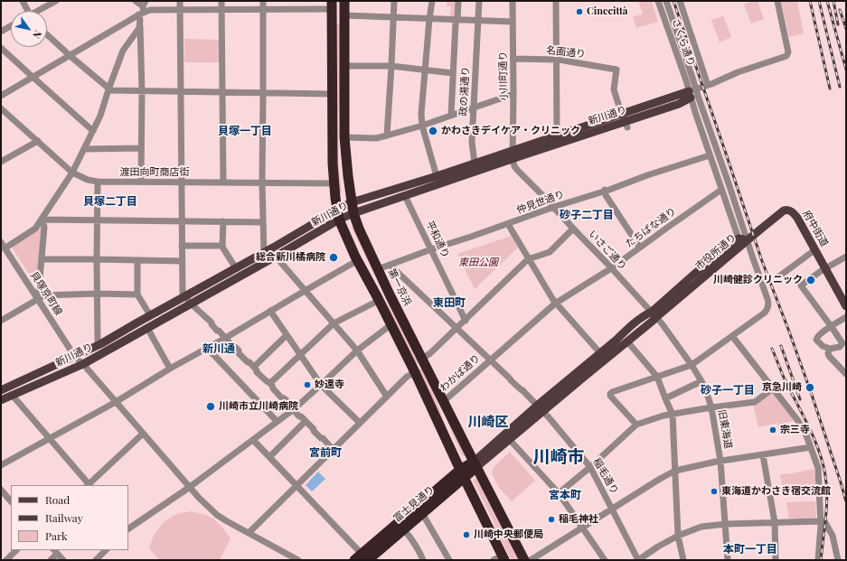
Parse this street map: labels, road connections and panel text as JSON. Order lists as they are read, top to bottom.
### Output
{
  "streets": {
    "highway": ["第一京浜", "富士見通り"],
    "main road": ["新川通り", "府中街道", "市役所通り"],
    "street": [
      "さくら通り",
      "名画通り",
      "小川町通り",
      "政の湯通り",
      "渡田向町商店街",
      "仲見世通り",
      "たちばな通り",
      "平和通り",
      "いさご通り",
      "貝塚京町線",
      "わかば通り",
      "旧東海道",
      "稲毛通り"
    ]
  },
  "crossings": [
    ["さくら通り", "新川通り"],
    ["名画通り", "小川町通り"],
    ["名画通り", "新川通り"],
    ["小川町通り", "新川通り"],
    ["小川町通り", "いさご通り"],
    ["政の湯通り", "新川通り"],
    ["新川通り", "平和通り"],
    ["新川通り", "いさご通り"],
    ["新川通り", "第一京浜"],
    ["新川通り", "貝塚京町線"],
    ["仲見世通り", "平和通り"],
    ["仲見世通り", "いさご通り"],
    ["仲見世通り", "第一京浜"],
    ["たちばな通り", "いさご通り"],
    ["たちばな通り", "わかば通り"],
    ["府中街道", "市役所通り"],
    ["いさご通り", "市役所通り"],
    ["いさご通り", "旧東海道"],
    ["市役所通り", "第一京浜"],
    ["市役所通り", "旧東海道"],
    ["市役所通り", "稲毛通り"],
    ["市役所通り", "富士見通り"],
    ["第一京浜", "わかば通り"],
    ["第一京浜", "富士見通り"]
  ],
  "districts": [
    "貝塚一丁目",
    "貝塚二丁目",
    "砂子二丁目",
    "東田町",
    "新川通",
    "砂子一丁目",
    "川崎区",
    "宮前町",
    "川崎市",
    "宮本町",
    "本町一丁目"
  ],
  "parks": ["東田公園"],
  "places": [
    "Cinecittà",
    "かわさきデイケア・クリニック",
    "総合新川橘病院",
    "川崎健診クリニック",
    "妙遠寺",
    "京急川崎",
    "川崎市立川崎病院",
    "宗三寺",
    "東海道かわさき宿交流館",
    "稲毛神社",
    "川崎中央郵便局"
  ],
  "legend": ["Road", "Railway", "Park"],
  "north": "bottom right"
}
